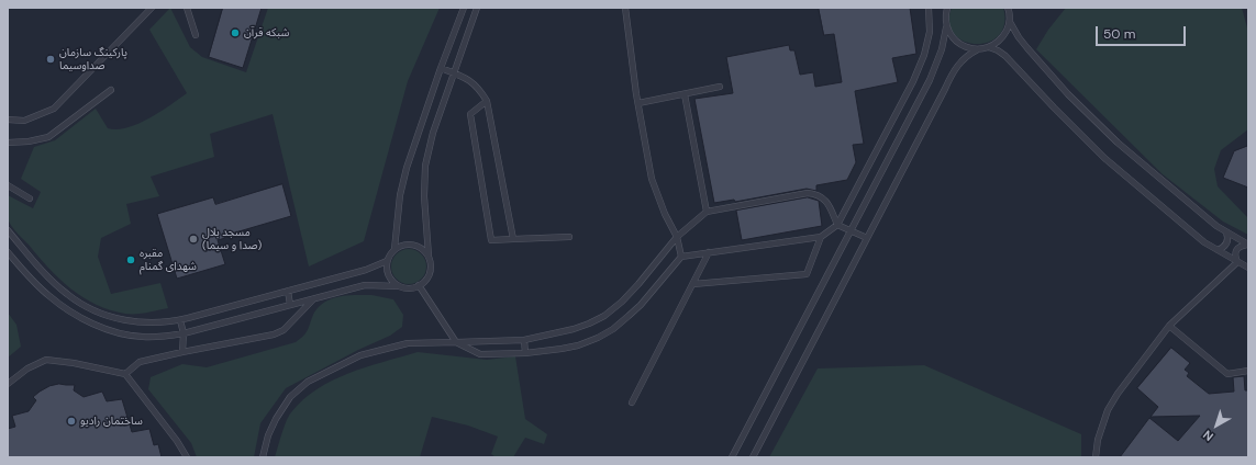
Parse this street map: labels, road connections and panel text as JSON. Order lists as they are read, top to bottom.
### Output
{
  "places": [
    "شبکه قرآن",
    "پارکینگ سازمان صداوسیما",
    "مسجد بلال (صدا و سیما)",
    "مقبره شهدای گمنام",
    "ساختمان رادیو"
  ],
  "scale_bar": "50 m",
  "north": "bottom left"
}
